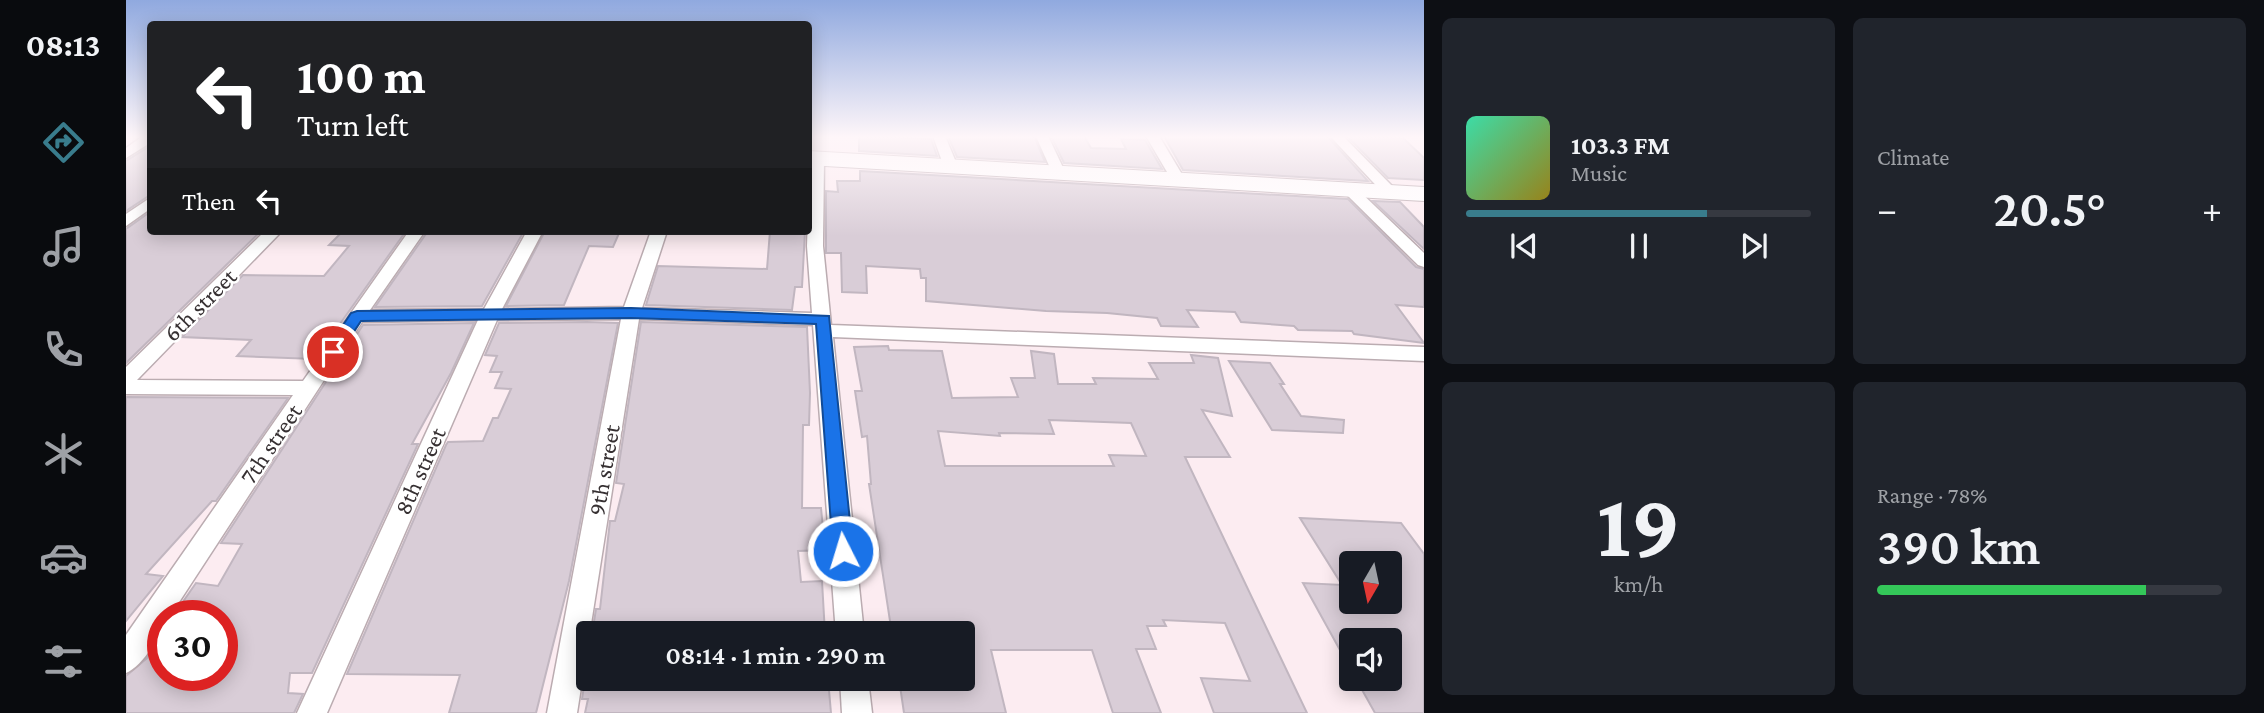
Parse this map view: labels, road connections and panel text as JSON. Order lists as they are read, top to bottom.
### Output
{
  "streets": {
    "street": [
      "6th street",
      "7th street",
      "9th street",
      "8th street"
    ]
  },
  "north": "bottom",
  "page": {
    "tabs": "08:13",
    "tile": [
      "Climate",
      ["19", "km/h"],
      ["Range · 78%", "390 km"]
    ],
    "turn": ["100 m", "Turn left"],
    "song": ["103.3 FM", "Music"],
    "then": "Then",
    "heat": ["−", "20.5°", "+"],
    "limit": "30",
    "trip": "08:14 · 1 min · 290 m"
  }
}
